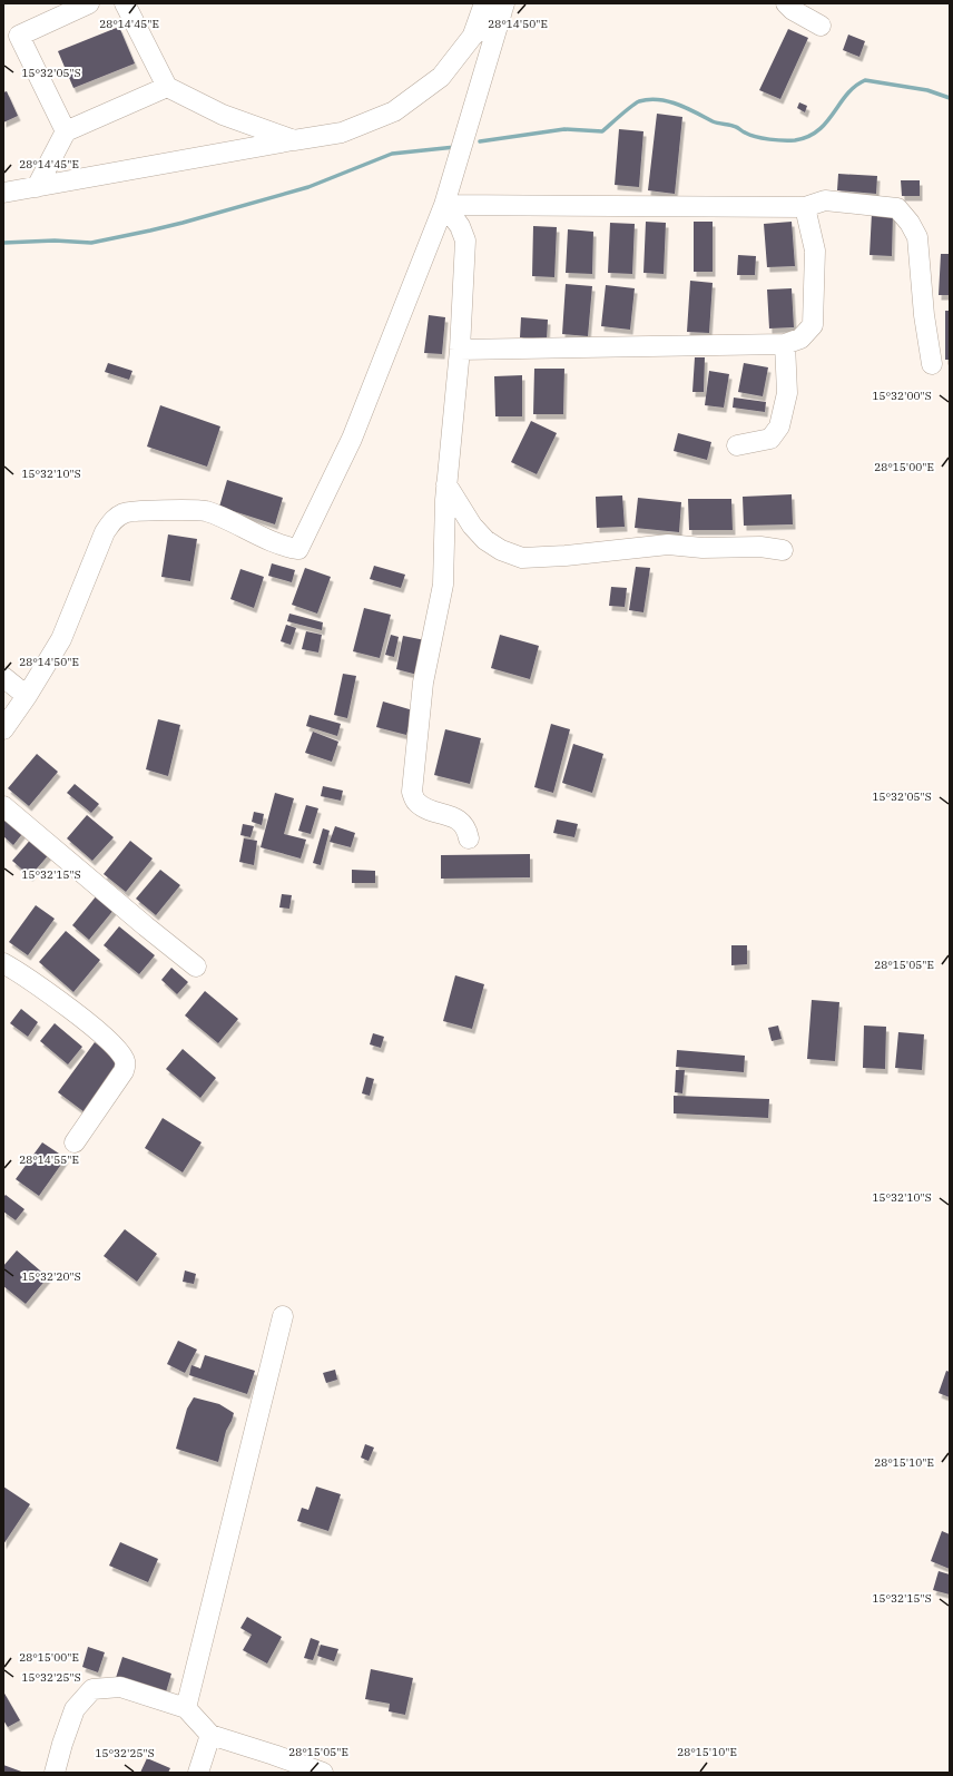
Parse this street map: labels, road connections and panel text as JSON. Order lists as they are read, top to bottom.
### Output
{
  "coordinates": [
    "28°14'50\"E",
    "28°14'45\"E",
    "15°32'05\"S",
    "15°32'00\"S",
    "28°15'00\"E",
    "15°32'10\"S",
    "15°32'15\"S",
    "28°15'05\"E",
    "28°14'55\"E",
    "15°32'20\"S",
    "28°15'10\"E",
    "15°32'25\"S"
  ]
}
